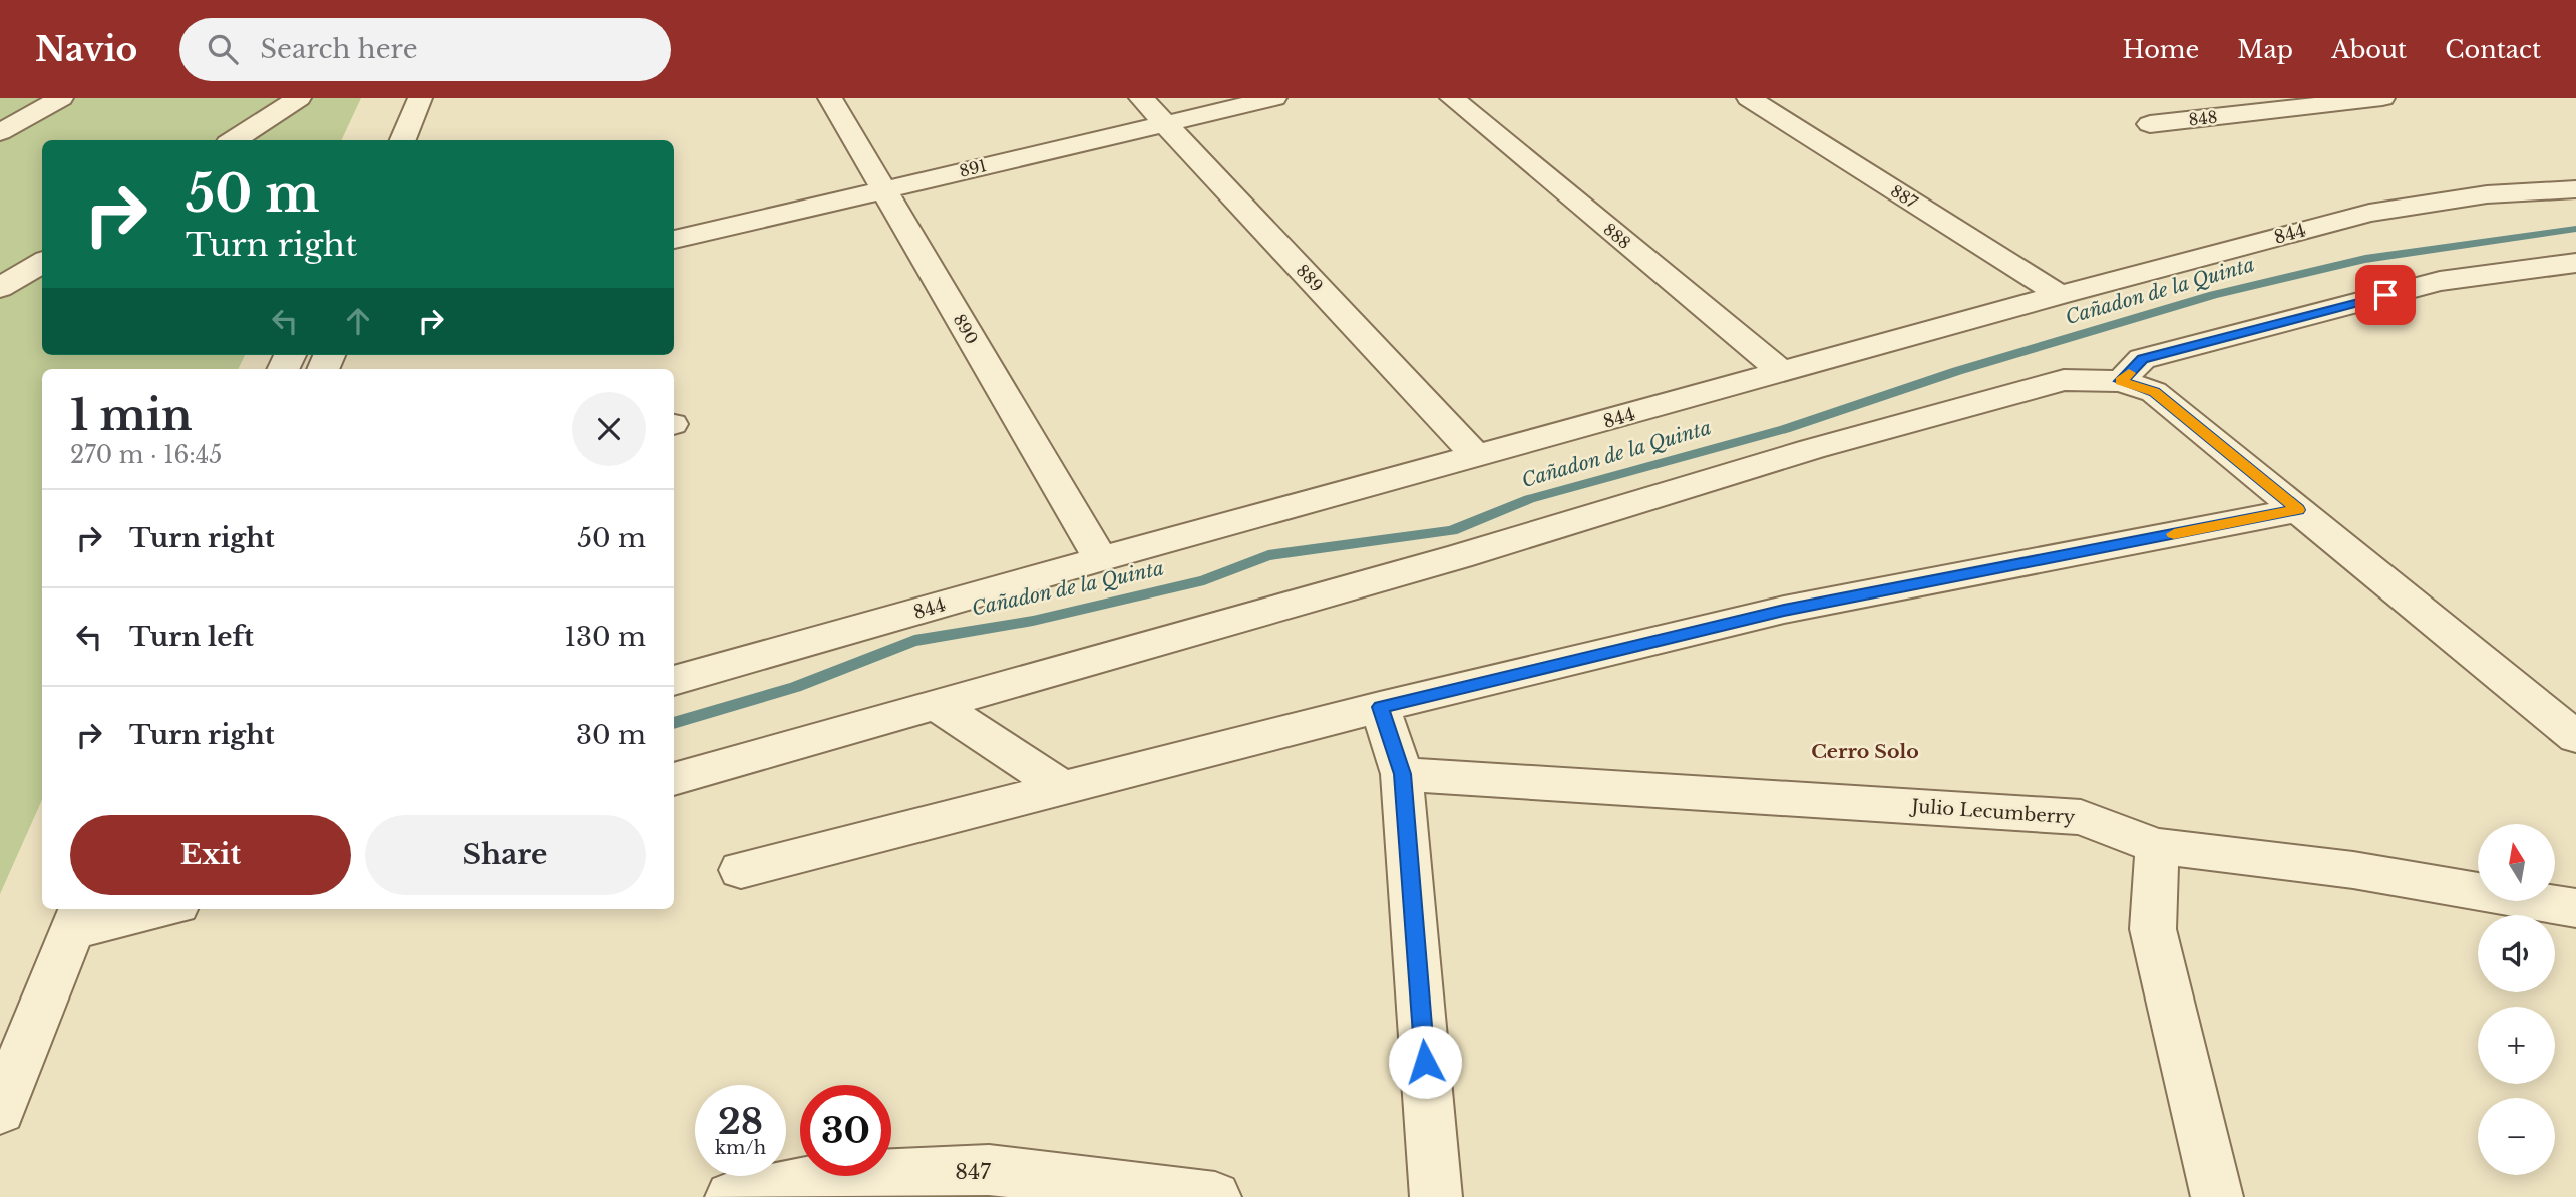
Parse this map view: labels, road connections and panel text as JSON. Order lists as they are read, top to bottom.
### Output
{
  "streets": {
    "street": [
      "848",
      "891",
      "887",
      "844",
      "888",
      "889",
      "890",
      "Julio Lecumberry",
      "847"
    ]
  },
  "crossings": [
    ["891", "889"],
    ["891", "890"],
    ["887", "844"],
    ["844", "888"],
    ["844", "889"],
    ["844", "890"]
  ],
  "districts": ["Cerro Solo"],
  "water": ["Cañadon de la Quinta"],
  "north": "top",
  "page": {
    "header": "Navio",
    "search": "Search here",
    "nav": [
      "Home",
      "Map",
      "About",
      "Contact"
    ],
    "turn": ["50 m", "Turn right"],
    "heading": ["1 min", "270 m · 16:45"],
    "list": [
      {
        "name": "Turn right",
        "value": "50 m"
      },
      {
        "name": "Turn left",
        "value": "130 m"
      },
      {
        "name": "Turn right",
        "value": "30 m"
      }
    ],
    "buttons": ["Exit", "Share"],
    "map_buttons": ["+", "−"],
    "speed": "28 km/h",
    "limit": "30"
  }
}
